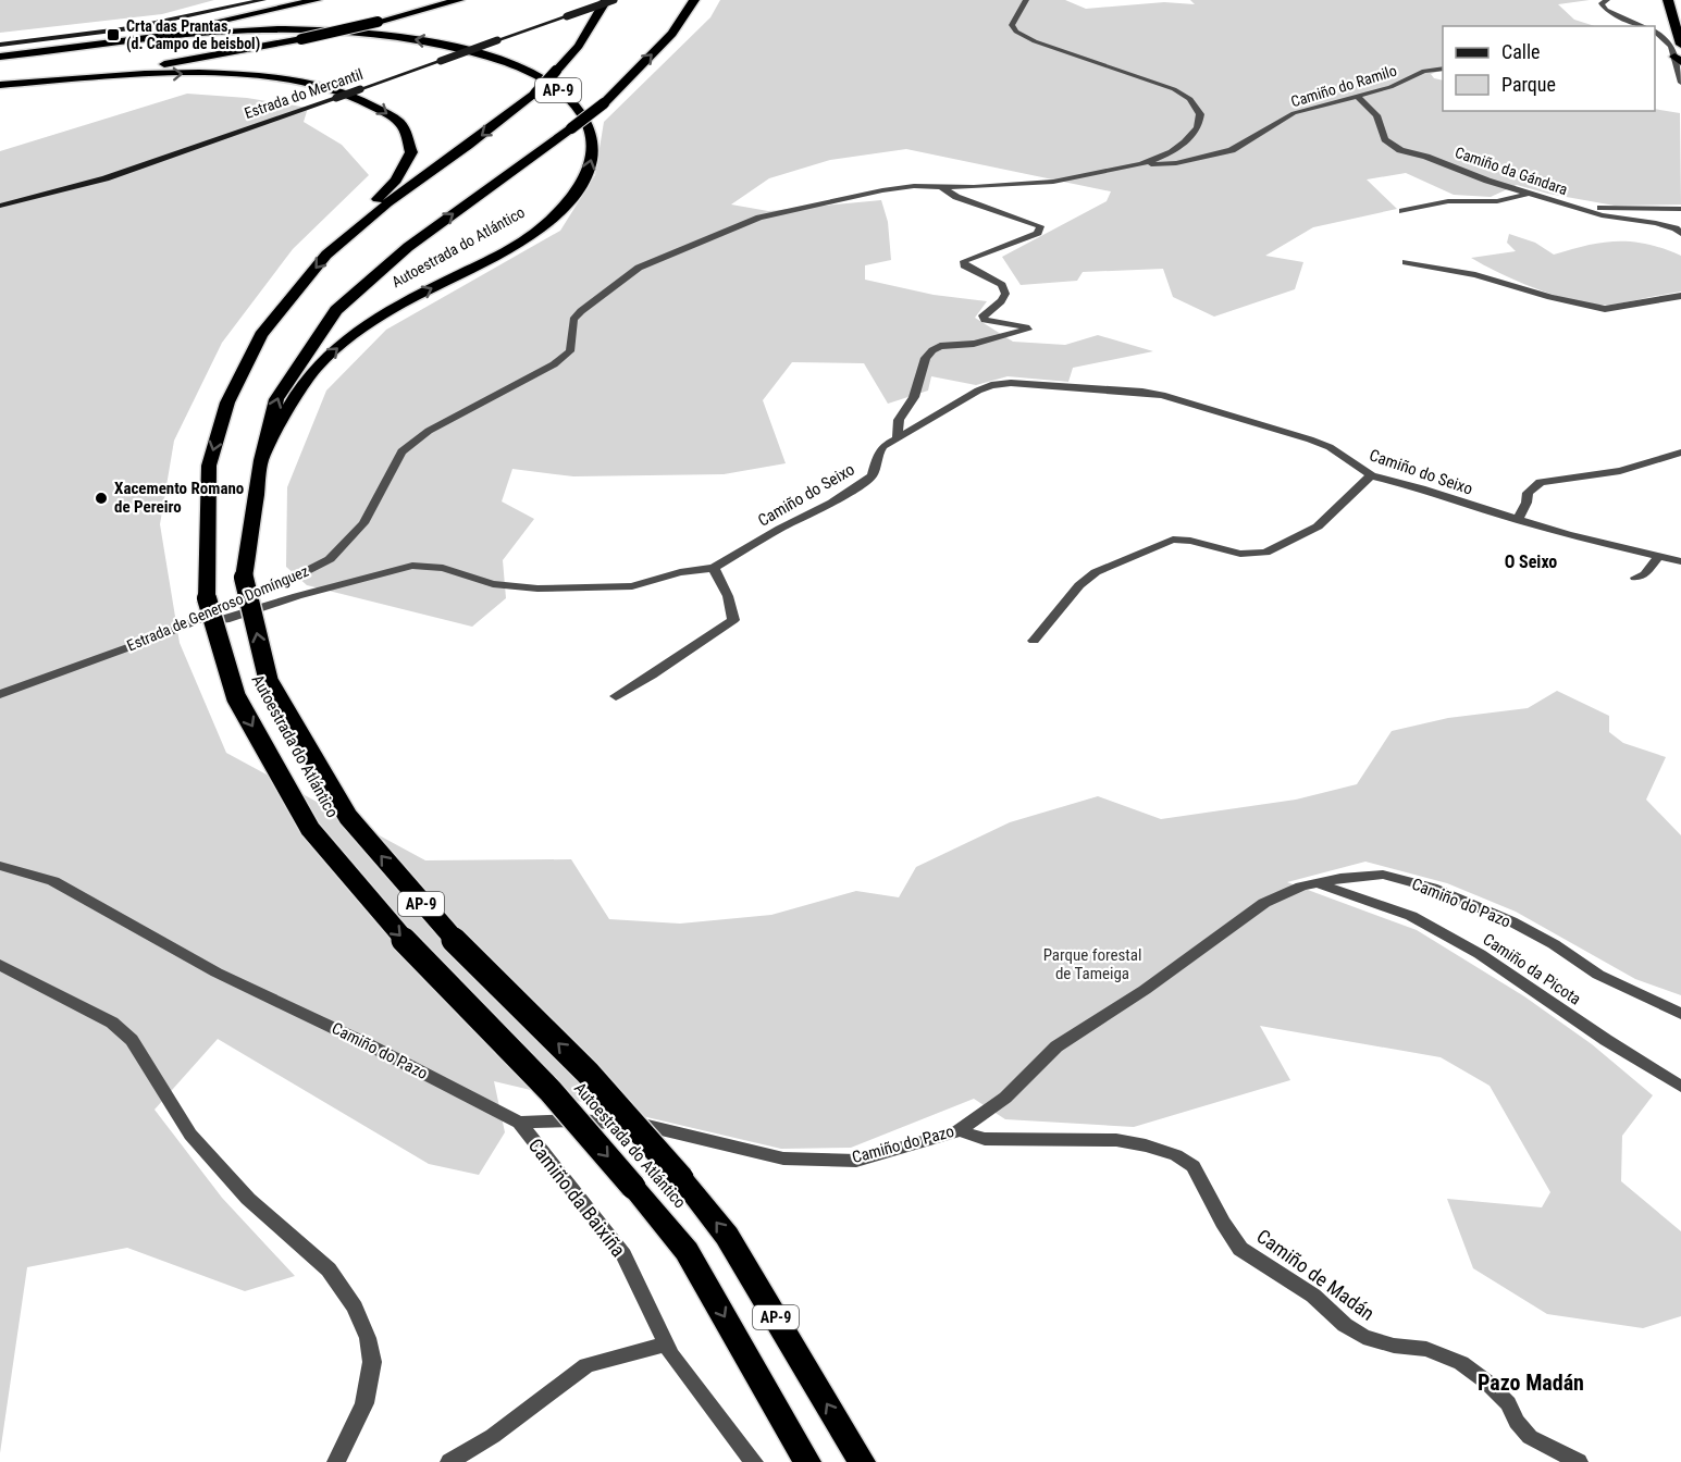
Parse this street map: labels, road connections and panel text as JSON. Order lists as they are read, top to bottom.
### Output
{
  "streets": {
    "highway": ["AP-9", "Autoestrada do Atlántico"],
    "street": [
      "Camiño do Ramilo",
      "Estrada do Mercantil",
      "Camiño da Gándara",
      "Camiño do Seixo",
      "Estrada de Generoso Domínguez",
      "Camiño do Pazo",
      "Camiño da Picota",
      "Camiño da Baixiña",
      "Camiño de Madán"
    ]
  },
  "crossings": [
    ["Camiño do Ramilo", "Camiño da Gándara"],
    ["Camiño do Ramilo", "Estrada de Generoso Domínguez"],
    ["Camiño do Seixo", "Estrada de Generoso Domínguez"],
    ["Camiño do Pazo", "Camiño da Picota"],
    ["Camiño do Pazo", "Camiño da Baixiña"],
    ["Camiño do Pazo", "Camiño de Madán"]
  ],
  "districts": ["O Seixo", "Pazo Madán"],
  "parks": ["Parque forestal de Tameiga"],
  "places": {
    "transit": ["Crta das Prantas, (d. Campo de beisbol)"],
    "other": ["Xacemento Romano de Pereiro"]
  },
  "legend": ["Calle", "Parque"]
}
